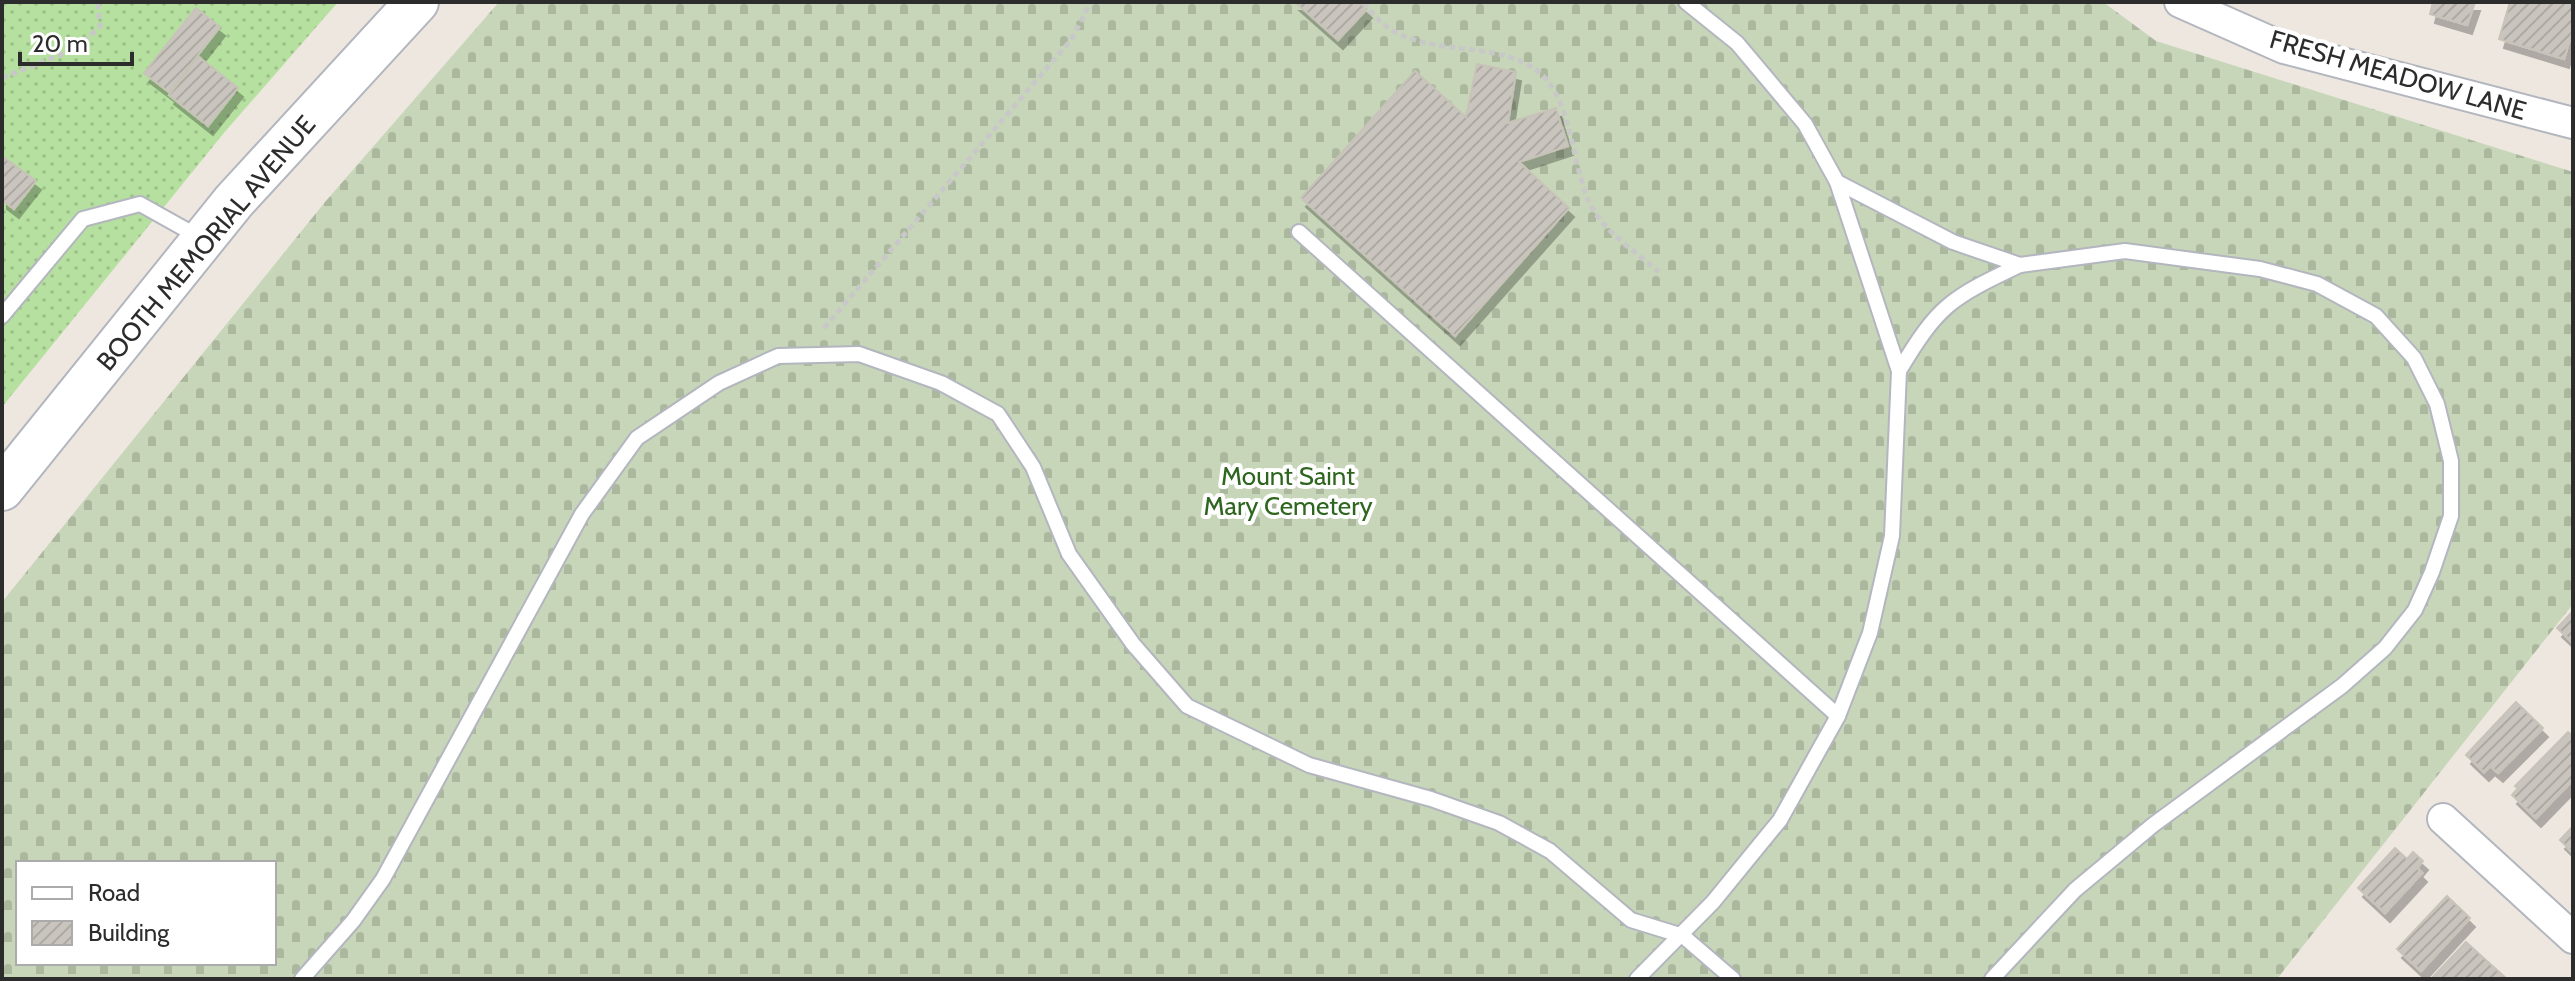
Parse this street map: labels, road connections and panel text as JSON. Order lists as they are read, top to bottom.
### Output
{
  "streets": {
    "street": ["FRESH MEADOW LANE", "BOOTH MEMORIAL AVENUE"]
  },
  "parks": ["Mount Saint Mary Cemetery"],
  "legend": ["Road", "Building"],
  "scale_bar": "20 m"
}
